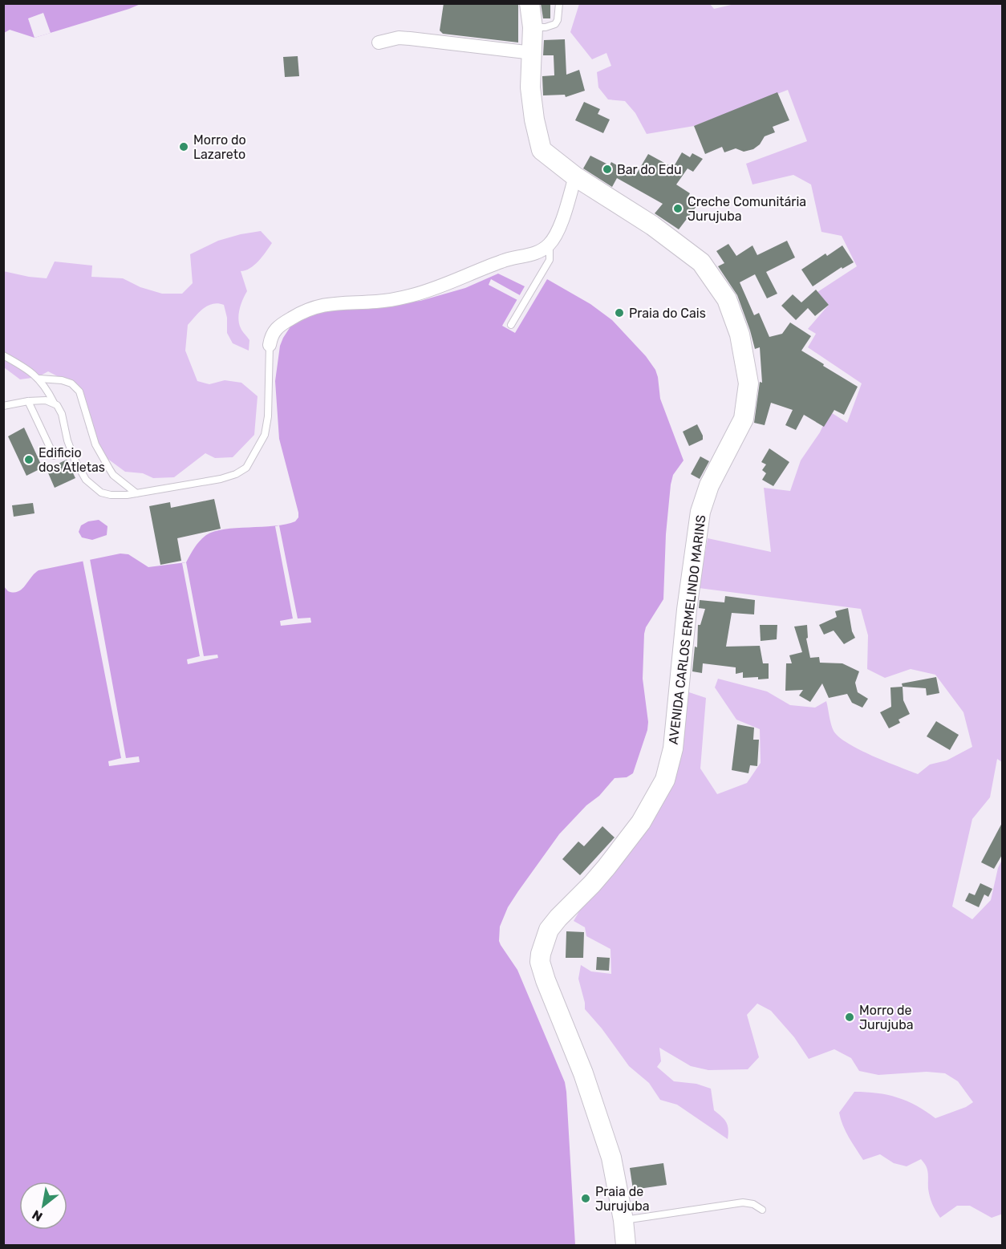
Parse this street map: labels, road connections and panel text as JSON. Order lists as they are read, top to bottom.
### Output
{
  "streets": {
    "street": ["AVENIDA CARLOS ERMELINDO MARINS"]
  },
  "places": [
    "Morro do Lazareto",
    "Bar do Edu",
    "Creche Comunitária Jurujuba",
    "Praia do Cais",
    "Edificio dos Atletas",
    "Morro de Jurujuba",
    "Praia de Jurujuba"
  ],
  "north": "bottom left"
}
